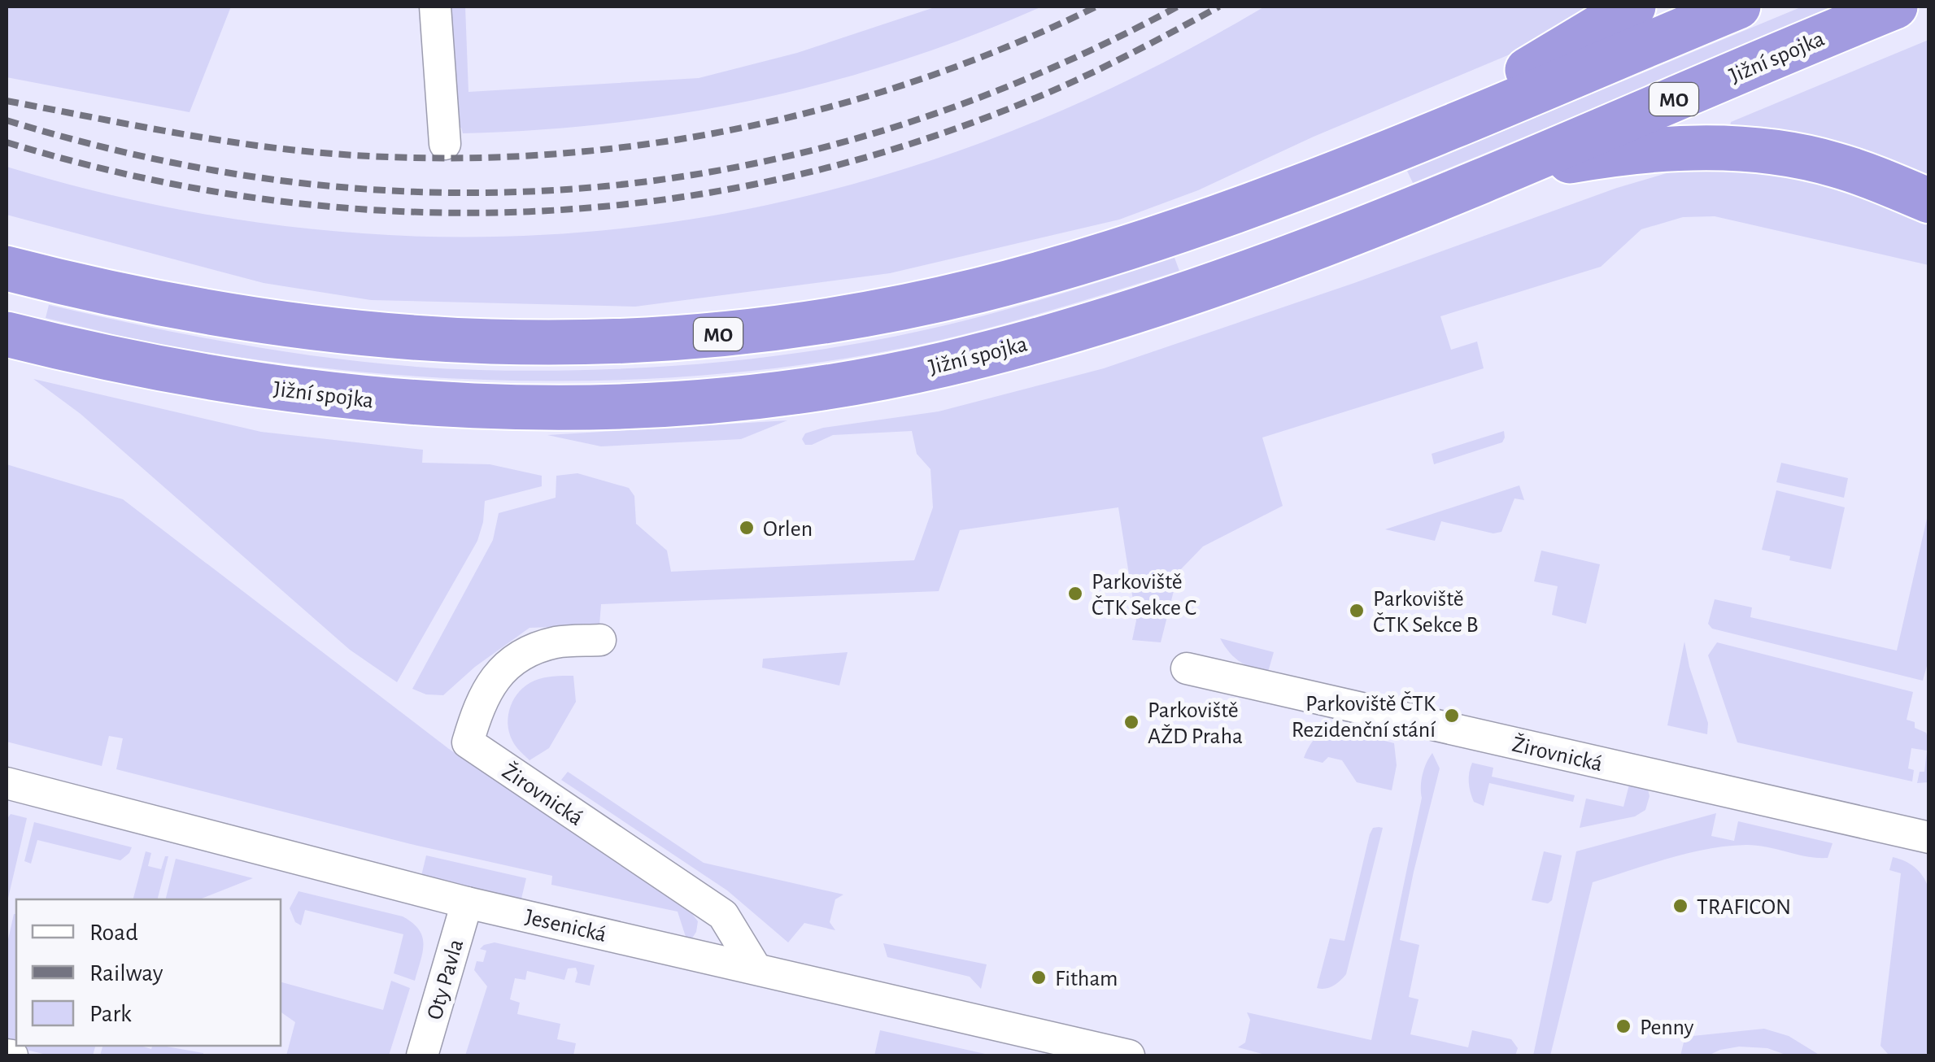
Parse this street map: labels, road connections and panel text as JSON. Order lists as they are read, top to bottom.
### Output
{
  "streets": {
    "highway": ["Jižní spojka", "MO"],
    "street": ["Žirovnická", "Jesenická", "Oty Pavla"]
  },
  "crossings": [
    ["Žirovnická", "Jesenická"],
    ["Jesenická", "Oty Pavla"]
  ],
  "places": [
    "Orlen",
    "Parkoviště ČTK Sekce C",
    "Parkoviště ČTK Sekce B",
    "Parkoviště ČTK Rezidenční stání",
    "Parkoviště AŽD Praha",
    "TRAFICON",
    "Fitham",
    "Penny"
  ],
  "legend": ["Road", "Railway", "Park"]
}
